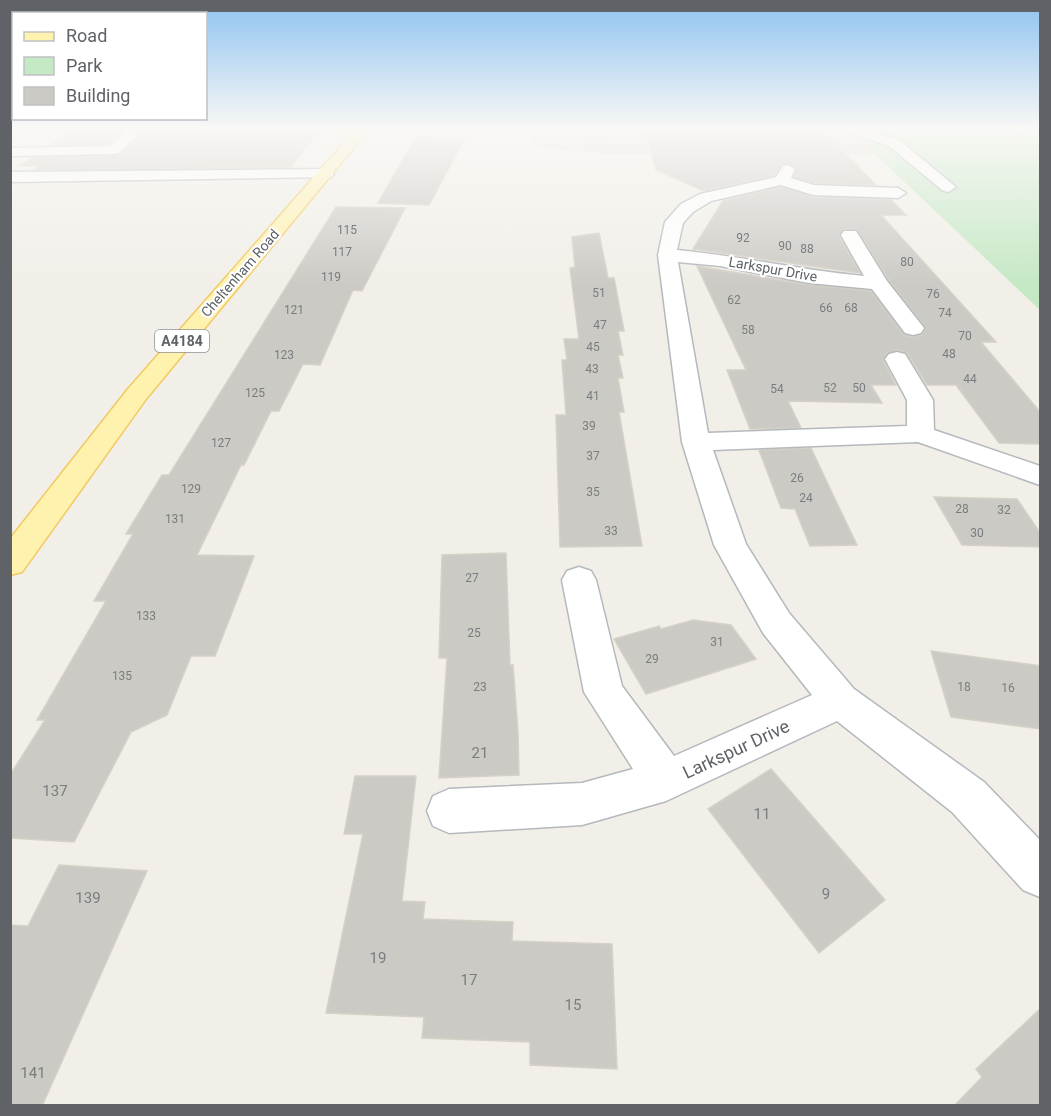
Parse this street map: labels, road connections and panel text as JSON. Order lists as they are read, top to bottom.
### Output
{
  "streets": {
    "main road": ["Cheltenham Road", "A4184"],
    "street": ["Larkspur Drive"]
  },
  "house_numbers": [
    "115",
    "92",
    "90",
    "88",
    "117",
    "80",
    "119",
    "51",
    "76",
    "62",
    "66",
    "68",
    "121",
    "74",
    "47",
    "58",
    "70",
    "45",
    "48",
    "123",
    "43",
    "44",
    "52",
    "50",
    "54",
    "125",
    "41",
    "39",
    "127",
    "37",
    "26",
    "129",
    "35",
    "24",
    "28",
    "32",
    "131",
    "33",
    "30",
    "27",
    "133",
    "25",
    "31",
    "29",
    "135",
    "23",
    "18",
    "16",
    "21",
    "137",
    "11",
    "9",
    "139",
    "19",
    "17",
    "15",
    "141"
  ],
  "legend": ["Road", "Park", "Building"]
}
